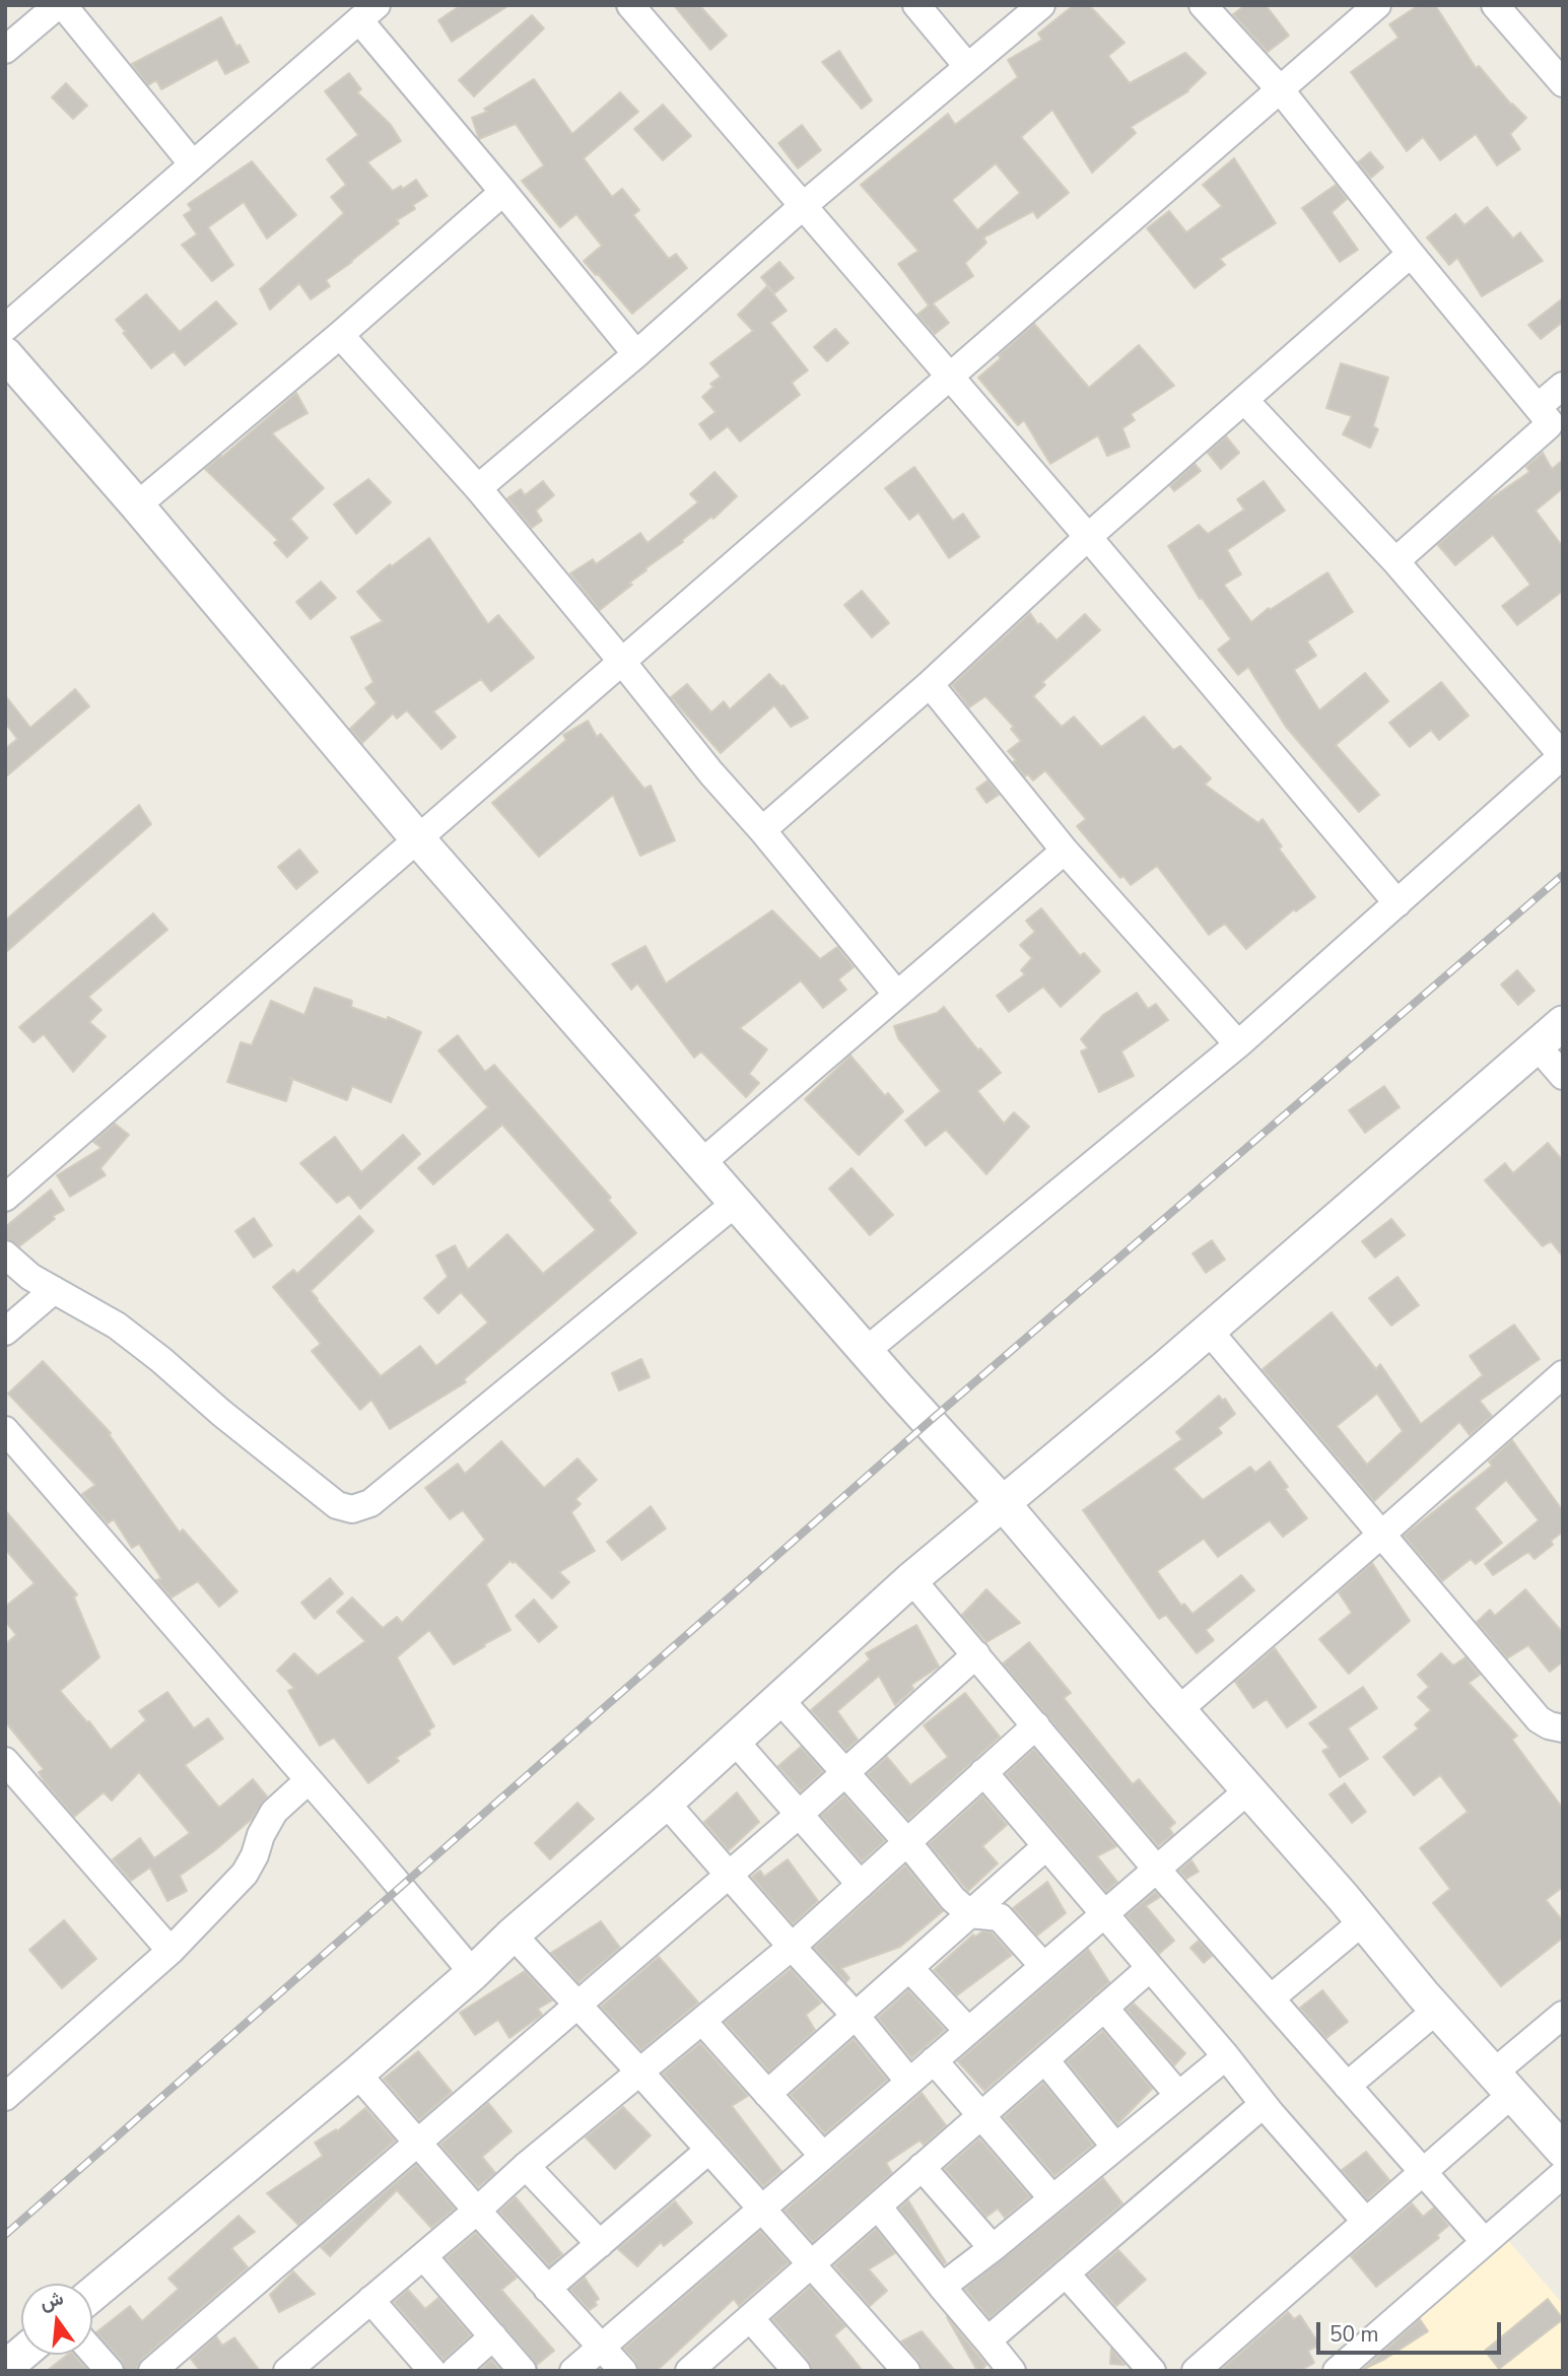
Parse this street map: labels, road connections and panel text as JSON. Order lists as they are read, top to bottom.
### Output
{
  "scale_bar": "50 m",
  "north": "top"
}
